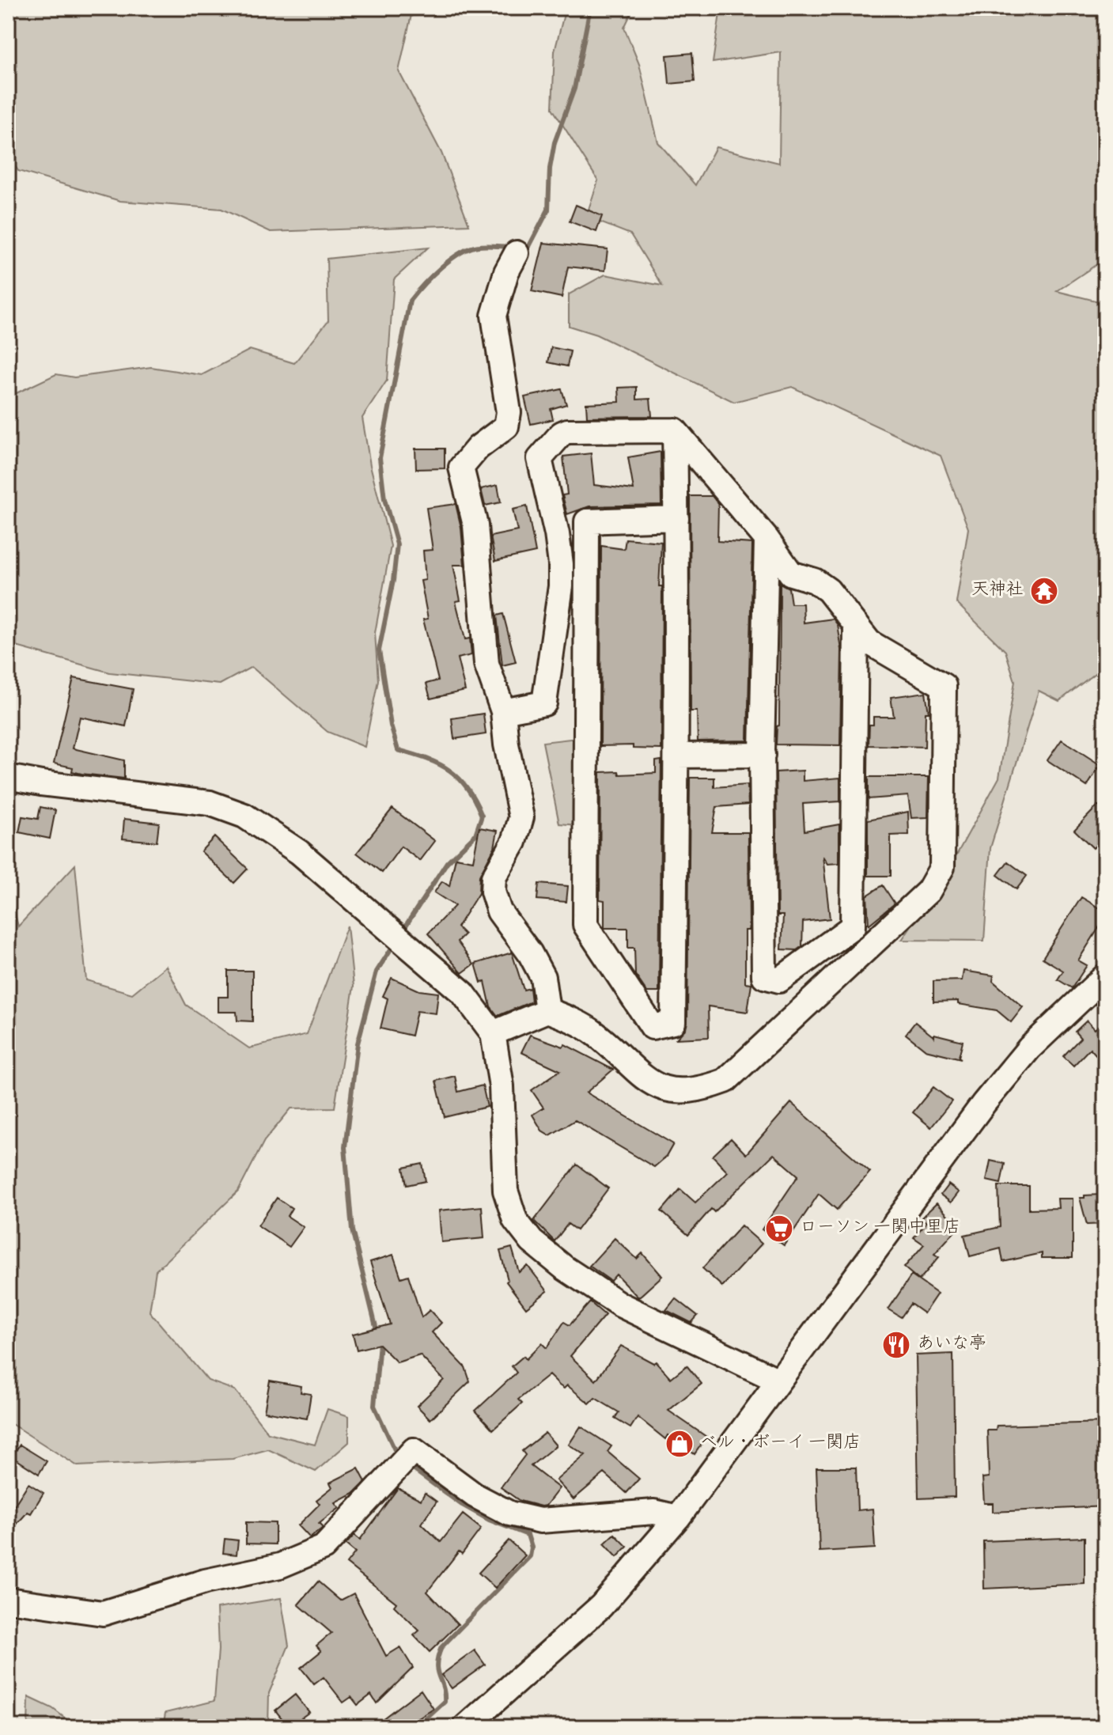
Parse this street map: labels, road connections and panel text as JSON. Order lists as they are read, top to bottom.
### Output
{
  "places": {
    "temple": ["天神社"],
    "supermarket": ["ローソン 一関中里店"],
    "restaurant": ["あいな亭"],
    "shop": ["ベル・ボーイ 一関店"]
  }
}
